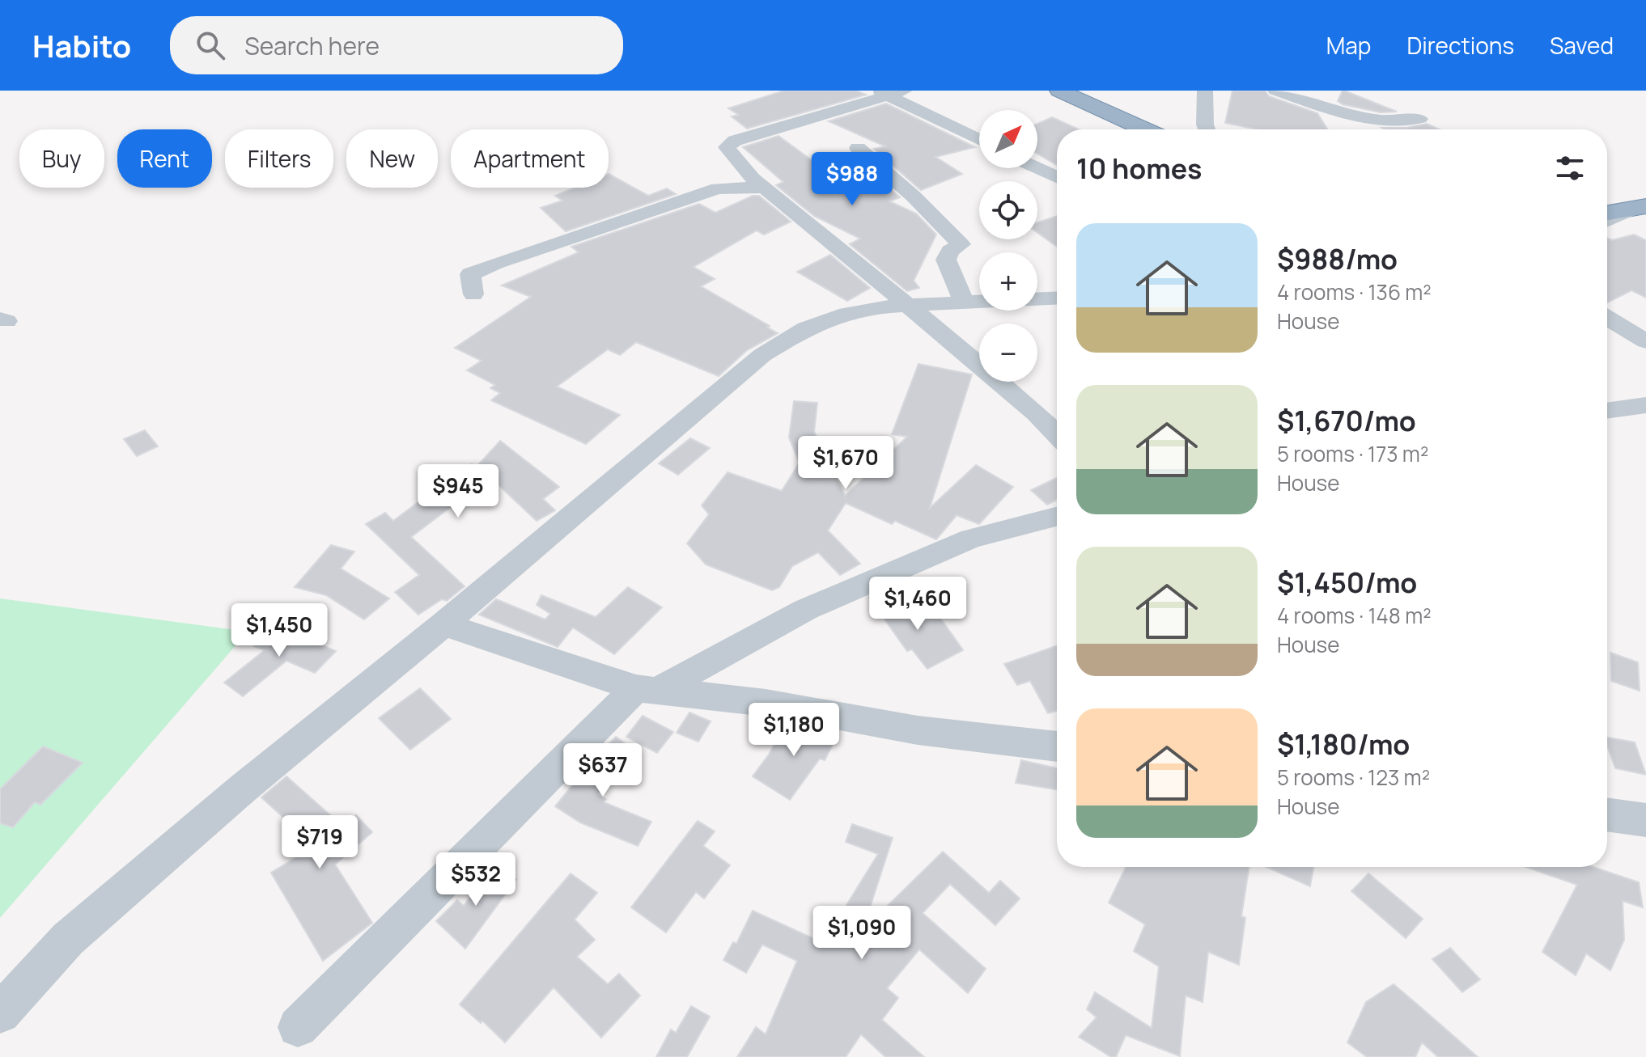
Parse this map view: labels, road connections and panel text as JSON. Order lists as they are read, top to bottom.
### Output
{
  "north": "top right",
  "page": {
    "header": "Habito",
    "search": "Search here",
    "nav": ["Map", "Directions", "Saved"],
    "map_buttons": ["+", "−"],
    "chip": [
      "Buy",
      "Rent",
      "Filters",
      "New",
      "Apartment"
    ],
    "heading": "10 homes",
    "price": [
      "$988",
      "$1,670",
      "$945",
      "$1,460",
      "$1,450",
      "$1,180",
      "$637",
      "$719",
      "$532",
      "$1,090"
    ],
    "list": [
      {
        "name": "$988/mo",
        "note": "4 rooms · 136 m² · House"
      },
      {
        "name": "$1,670/mo",
        "note": "5 rooms · 173 m² · House"
      },
      {
        "name": "$1,450/mo",
        "note": "4 rooms · 148 m² · House"
      },
      {
        "name": "$1,180/mo",
        "note": "5 rooms · 123 m² · House"
      }
    ]
  }
}
